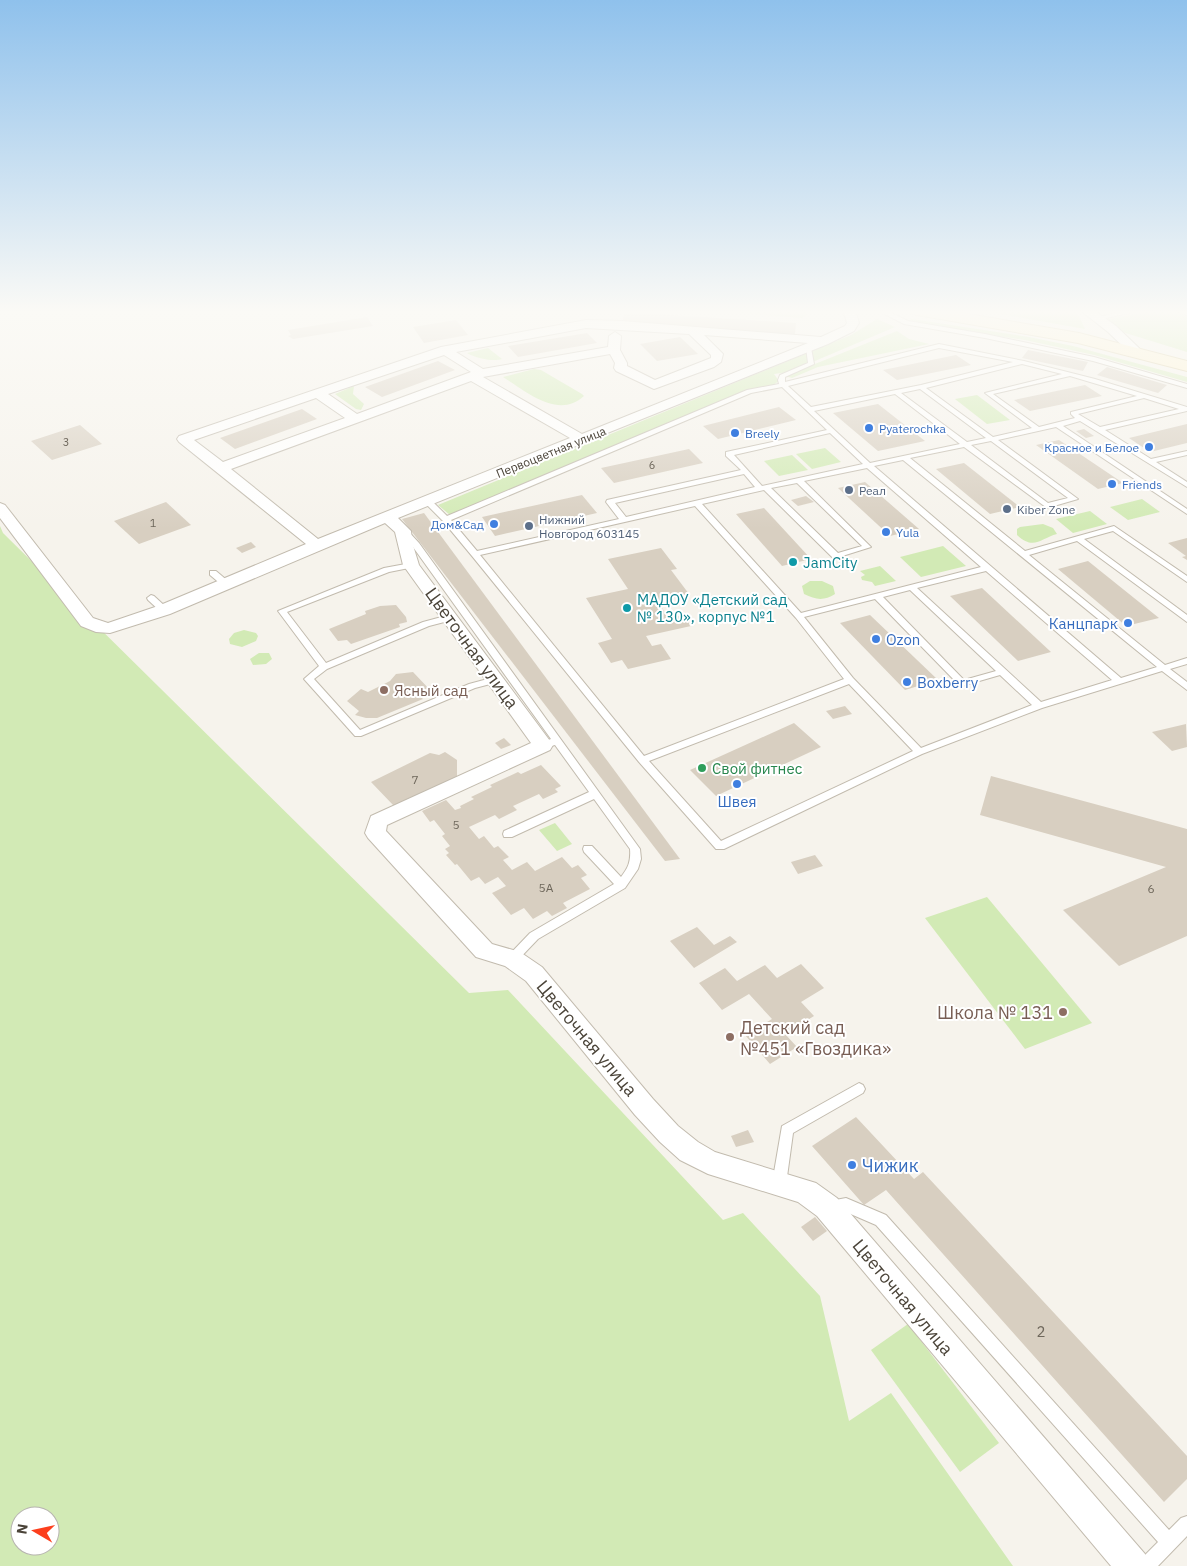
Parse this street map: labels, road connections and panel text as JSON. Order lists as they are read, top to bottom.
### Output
{
  "streets": {
    "street": ["Первоцветная улица", "Цветочная улица"]
  },
  "places": [
    "Pyaterochka",
    "Breely",
    "Красное и Белое",
    "Friends",
    "Реал",
    "Kiber Zone",
    "Дом&Сад",
    "Нижний Новгород 603145",
    "Yula",
    "JamCity",
    "МАДОУ «Детский сад № 130», корпус №1",
    "Канцпарк",
    "Ozon",
    "Boxberry",
    "Ясный сад",
    "Свой фитнес",
    "Швея",
    "Школа № 131",
    "Детский сад №451 «Гвоздика»",
    "Чижик"
  ],
  "house_numbers": [
    "3",
    "6",
    "1",
    "7",
    "5",
    "5А",
    "6",
    "2"
  ],
  "north": "left"
}
